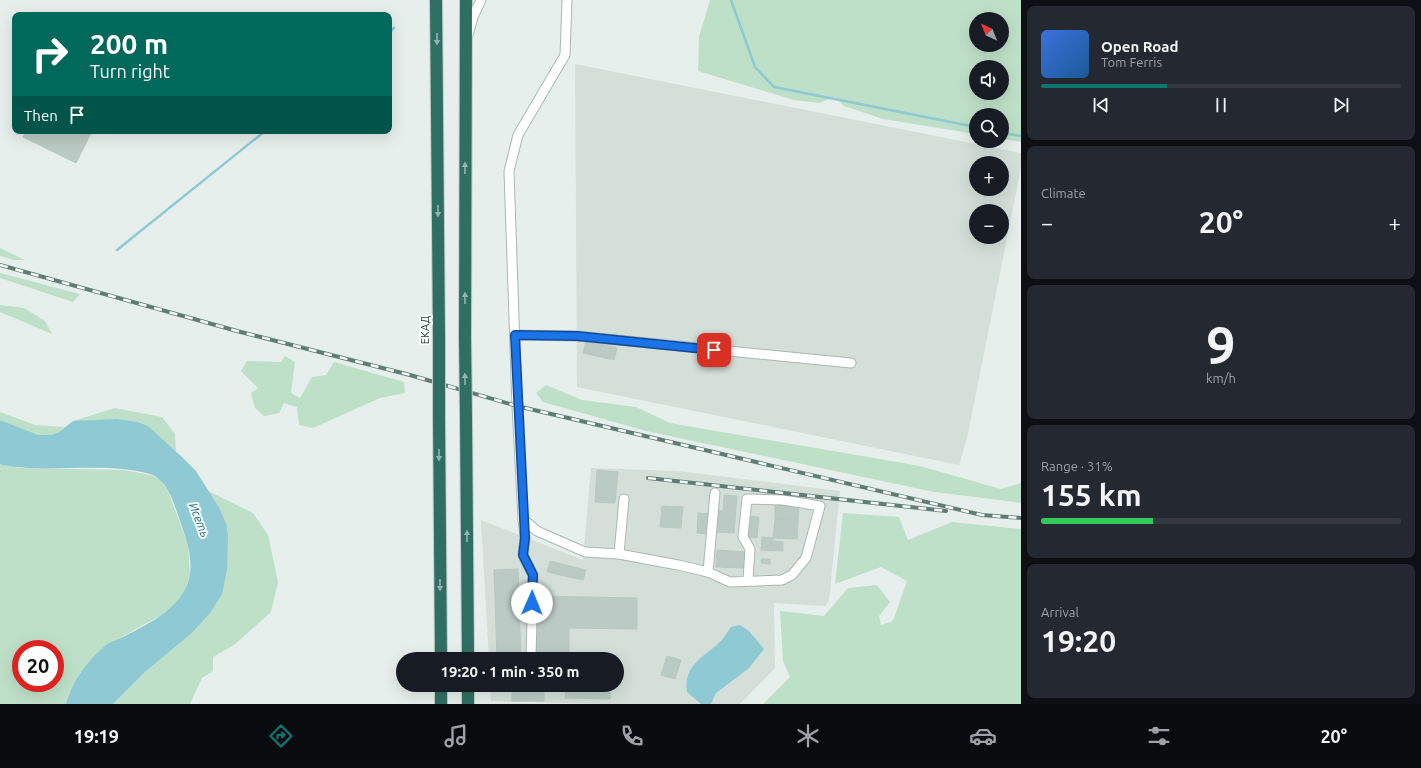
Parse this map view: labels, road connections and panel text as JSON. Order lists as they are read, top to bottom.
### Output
{
  "streets": {
    "highway": ["ЕКАД"]
  },
  "water": ["Исеть"],
  "north": "top left",
  "page": {
    "map_buttons": ["+", "−"],
    "turn": ["200 m", "Turn right"],
    "song": ["Open Road", "Tom Ferris"],
    "then": "Then",
    "tile": [
      "Climate",
      ["9", "km/h"],
      ["Range · 31%", "155 km"],
      ["Arrival", "19:20"]
    ],
    "heat": ["−", "20°", "+"],
    "limit": "20",
    "trip": "19:20 · 1 min · 350 m",
    "tabs": ["19:19", "20°"]
  }
}
